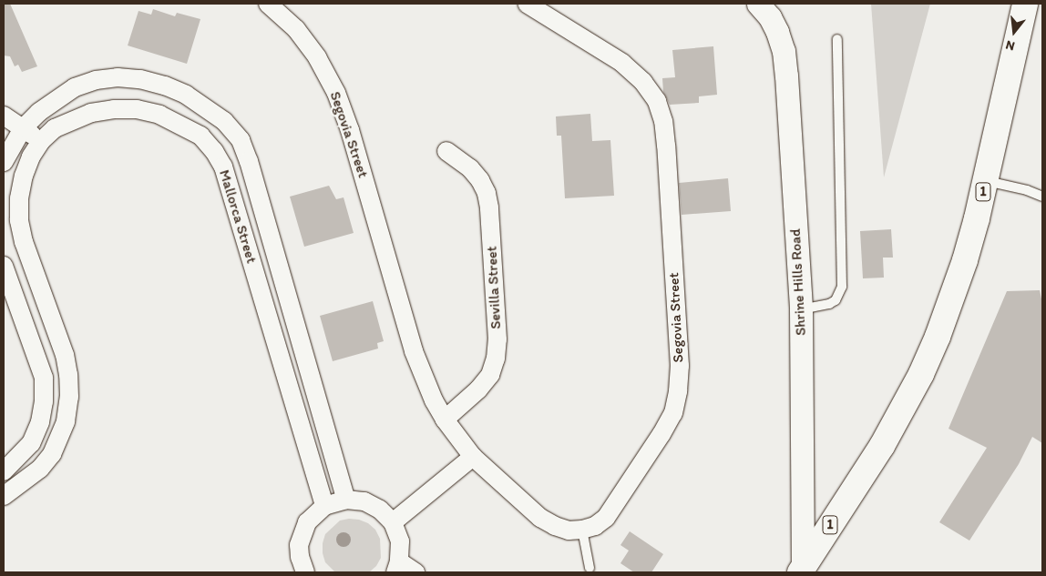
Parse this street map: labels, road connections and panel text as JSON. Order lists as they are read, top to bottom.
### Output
{
  "streets": {
    "highway": ["1"],
    "street": [
      "Segovia Street",
      "Mallorca Street",
      "Shrine Hills Road",
      "Sevilla Street"
    ]
  },
  "crossings": [
    ["Segovia Street", "Sevilla Street"],
    ["1", "Shrine Hills Road"]
  ],
  "north": "bottom"
}
